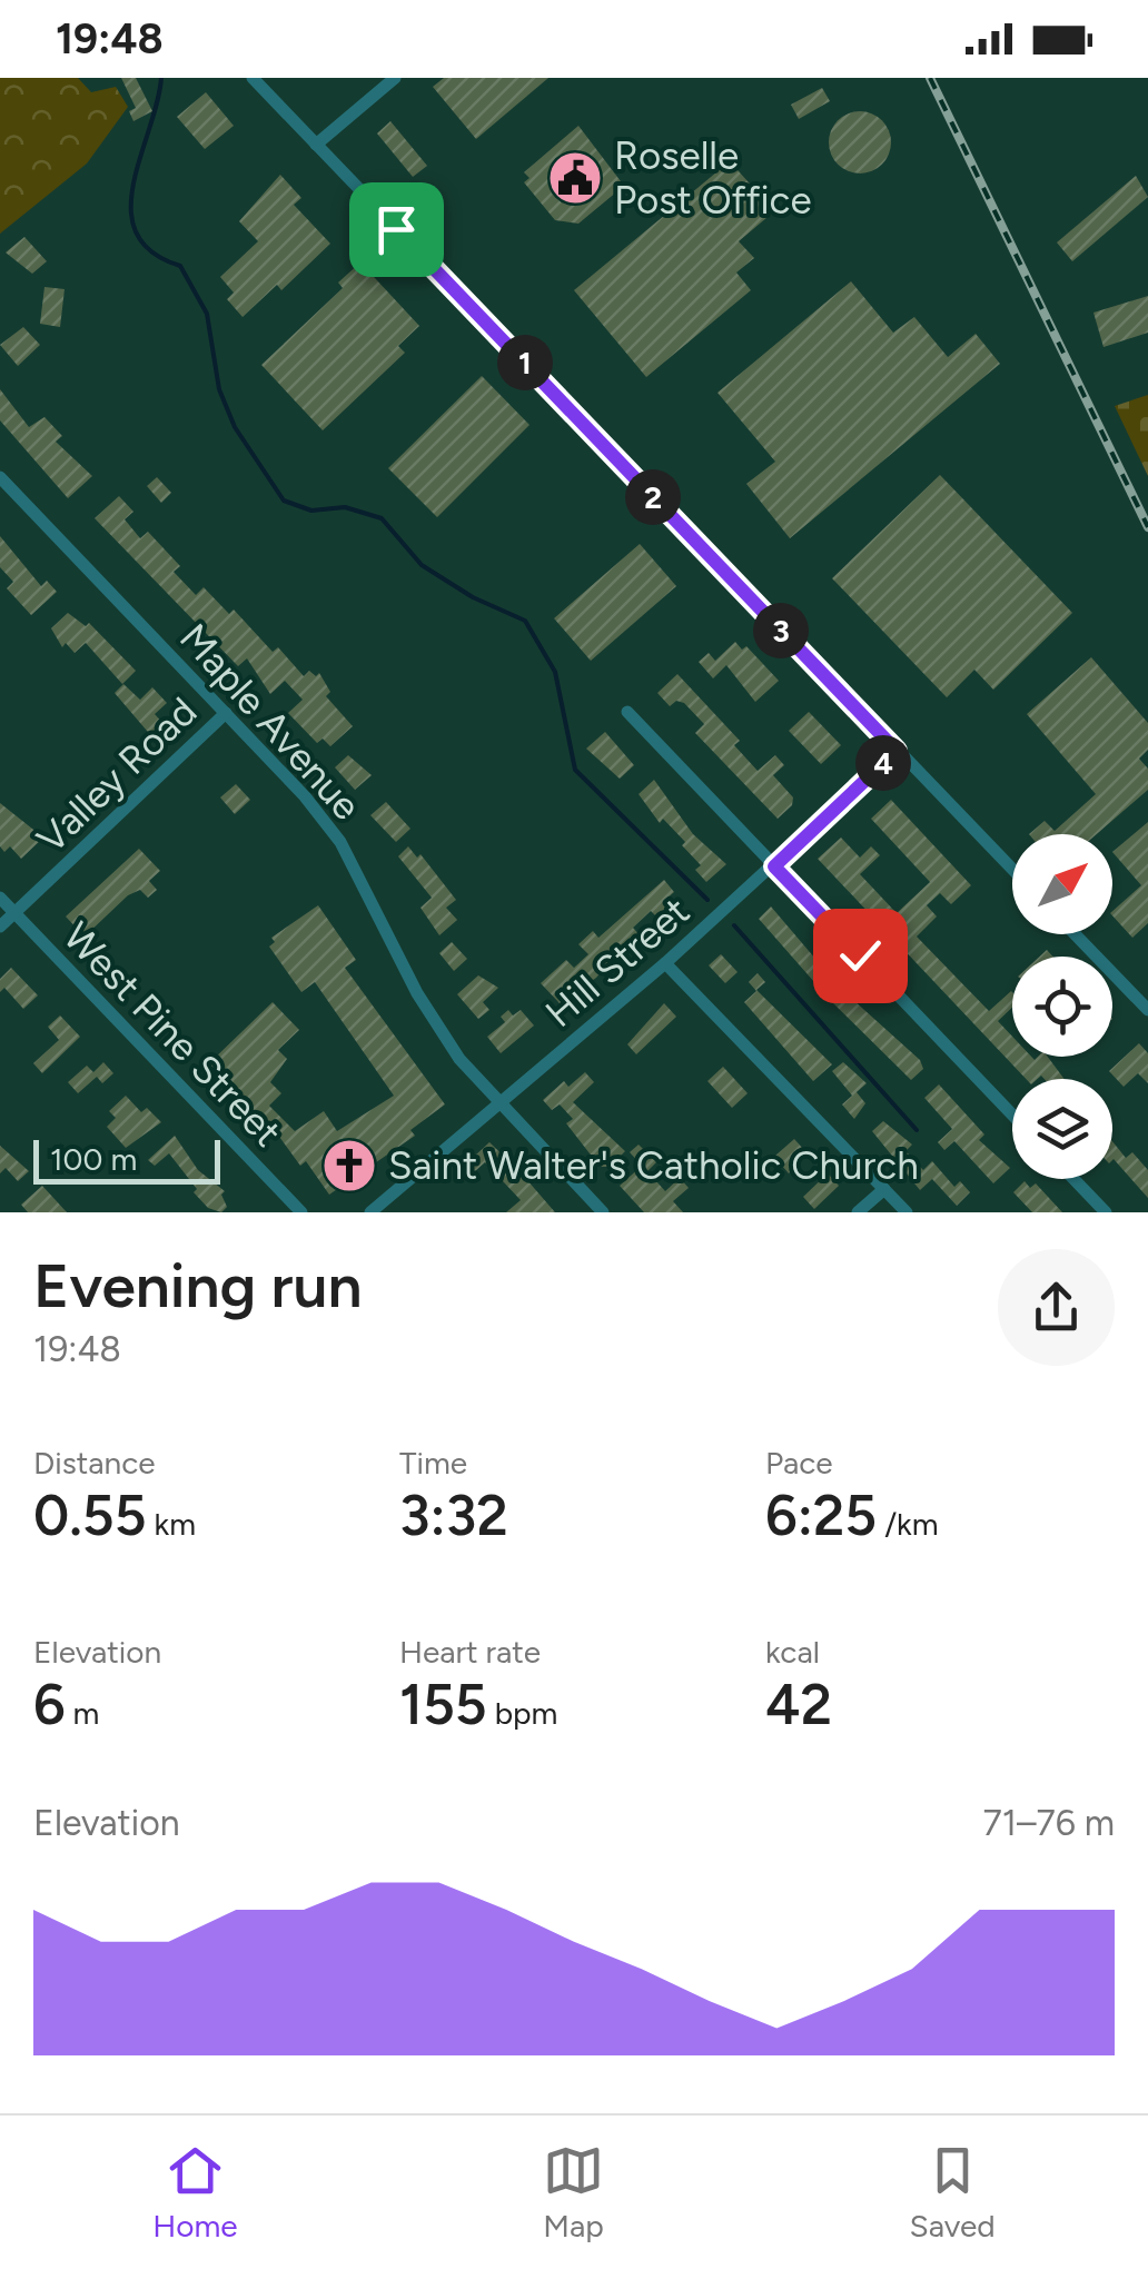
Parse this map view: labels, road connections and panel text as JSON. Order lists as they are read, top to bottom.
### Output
{
  "streets": {
    "street": [
      "Maple Avenue",
      "Valley Road",
      "Hill Street",
      "West Pine Street"
    ]
  },
  "crossings": [
    ["Maple Avenue", "Valley Road"],
    ["Maple Avenue", "Hill Street"],
    ["Valley Road", "West Pine Street"]
  ],
  "places": {
    "public building": ["Roselle Post Office"],
    "church": ["Saint Walter's Catholic Church"]
  },
  "scale_bar": "100 m",
  "north": "top right",
  "page": {
    "status": "19:48",
    "pins": [
      "1",
      "2",
      "3",
      "4"
    ],
    "scale": "100 m",
    "heading": ["Evening run", "19:48"],
    "stats": [
      ["Distance", "0.55 km"],
      ["Time", "3:32"],
      ["Pace", "6:25 /km"],
      ["Elevation", "6 m"],
      ["Heart rate", "155 bpm"],
      ["kcal", "42"]
    ],
    "chart": ["Elevation", "71–76 m"],
    "tabs": ["Home", "Map", "Saved"]
  }
}
